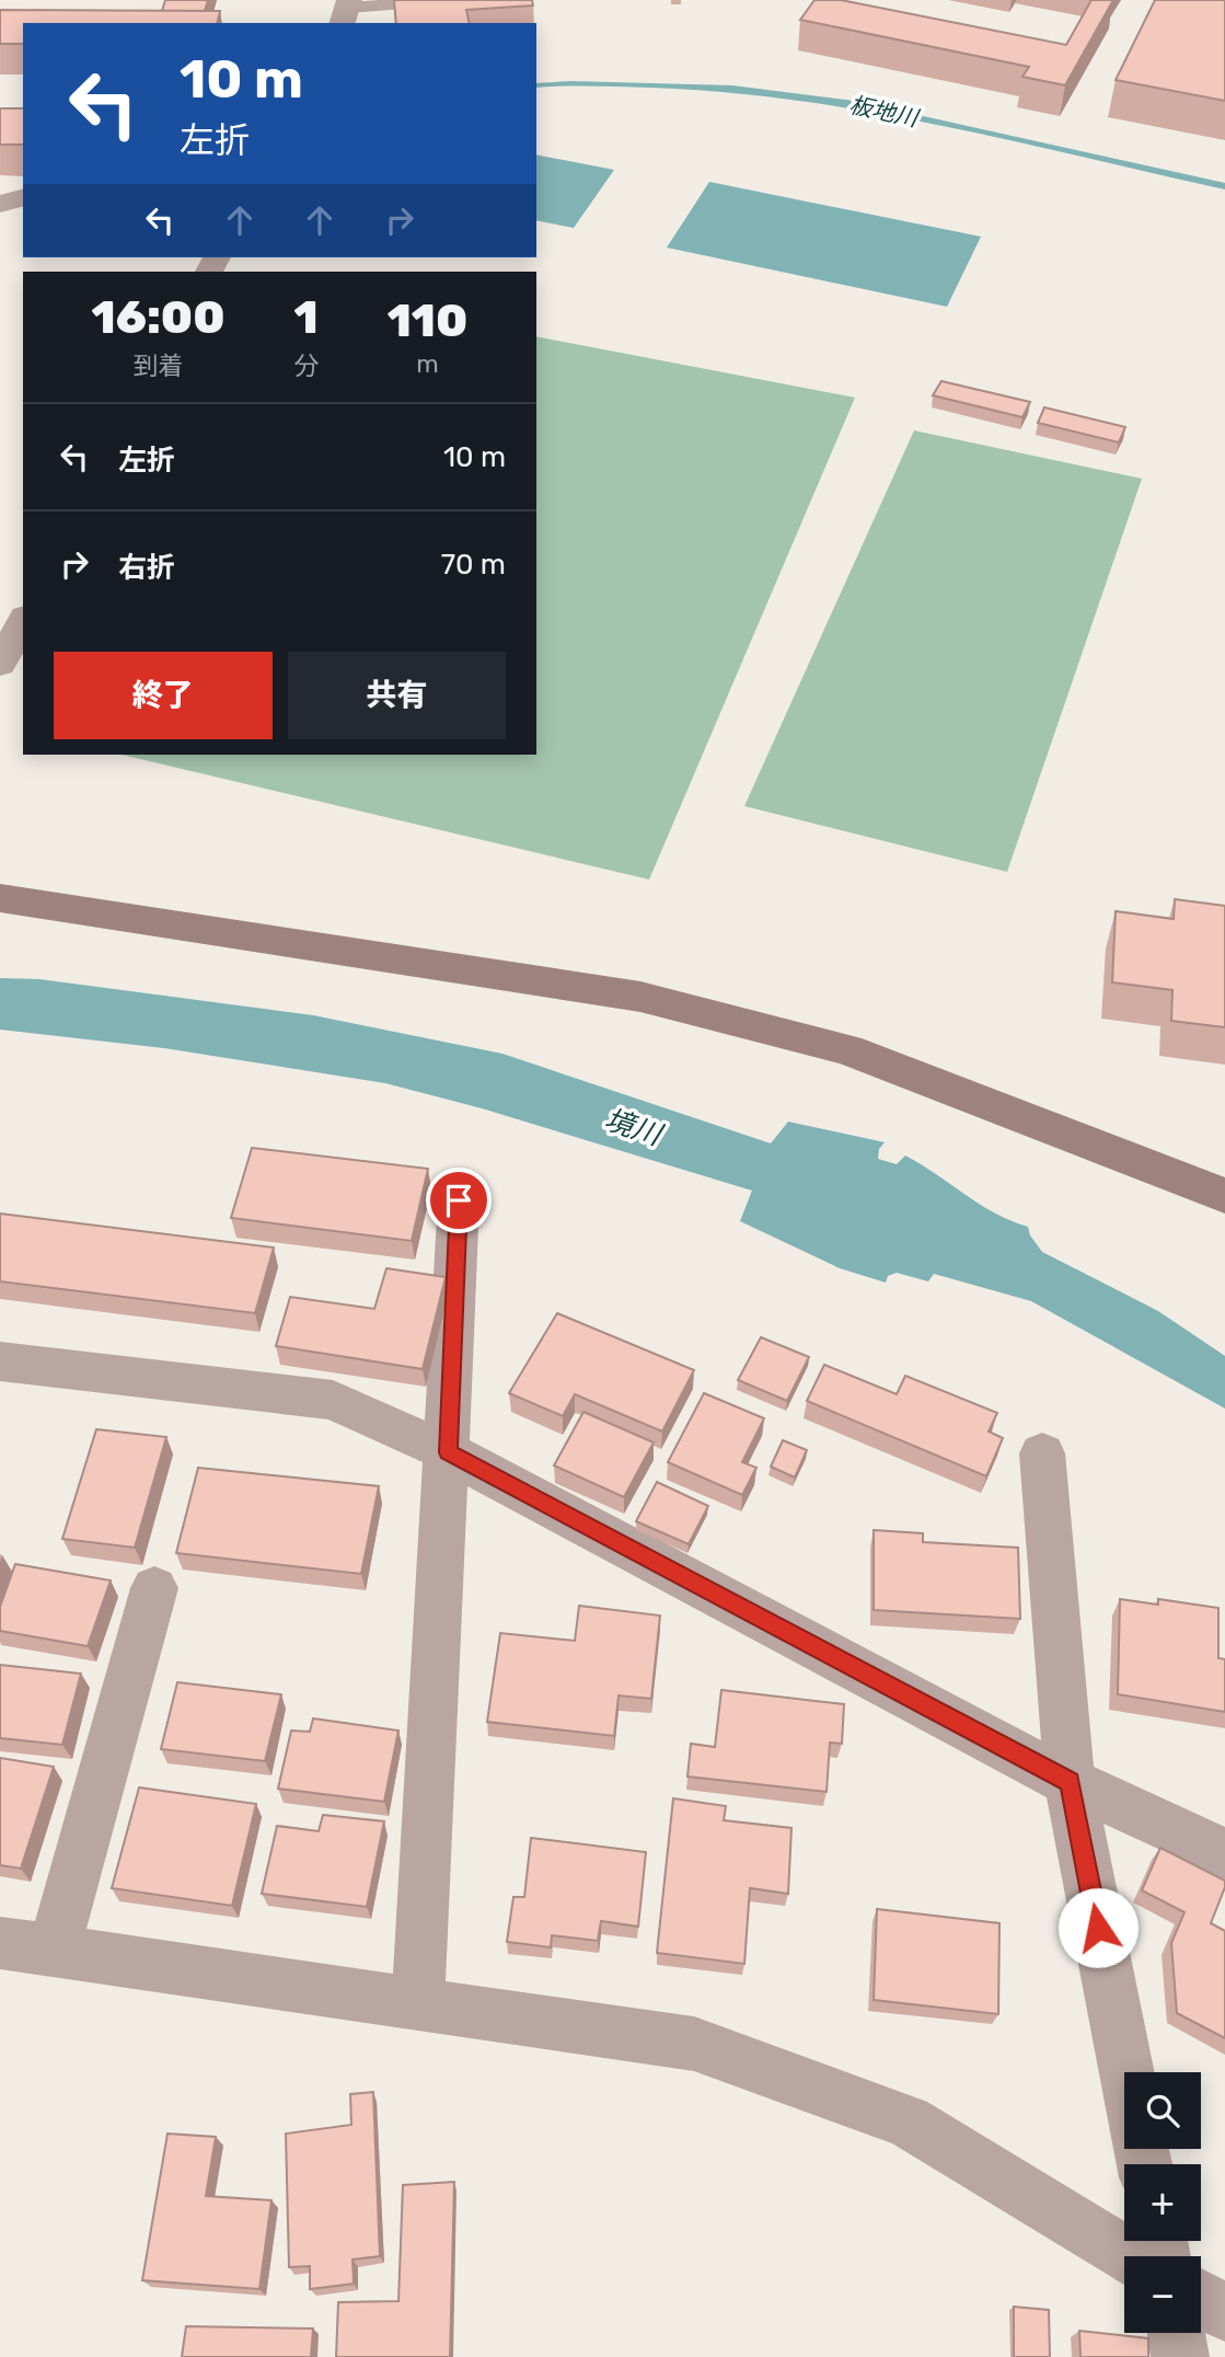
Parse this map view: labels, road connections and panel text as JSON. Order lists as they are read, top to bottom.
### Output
{
  "water": ["板地川", "境川"],
  "page": {
    "turn": ["10 m", "左折"],
    "eta": [
      "16:00",
      "到着",
      "1",
      "分",
      "110",
      "m"
    ],
    "list": [
      {
        "name": "左折",
        "value": "10 m"
      },
      {
        "name": "右折",
        "value": "70 m"
      }
    ],
    "buttons": ["終了", "共有"],
    "map_buttons": ["+", "−"]
  }
}
